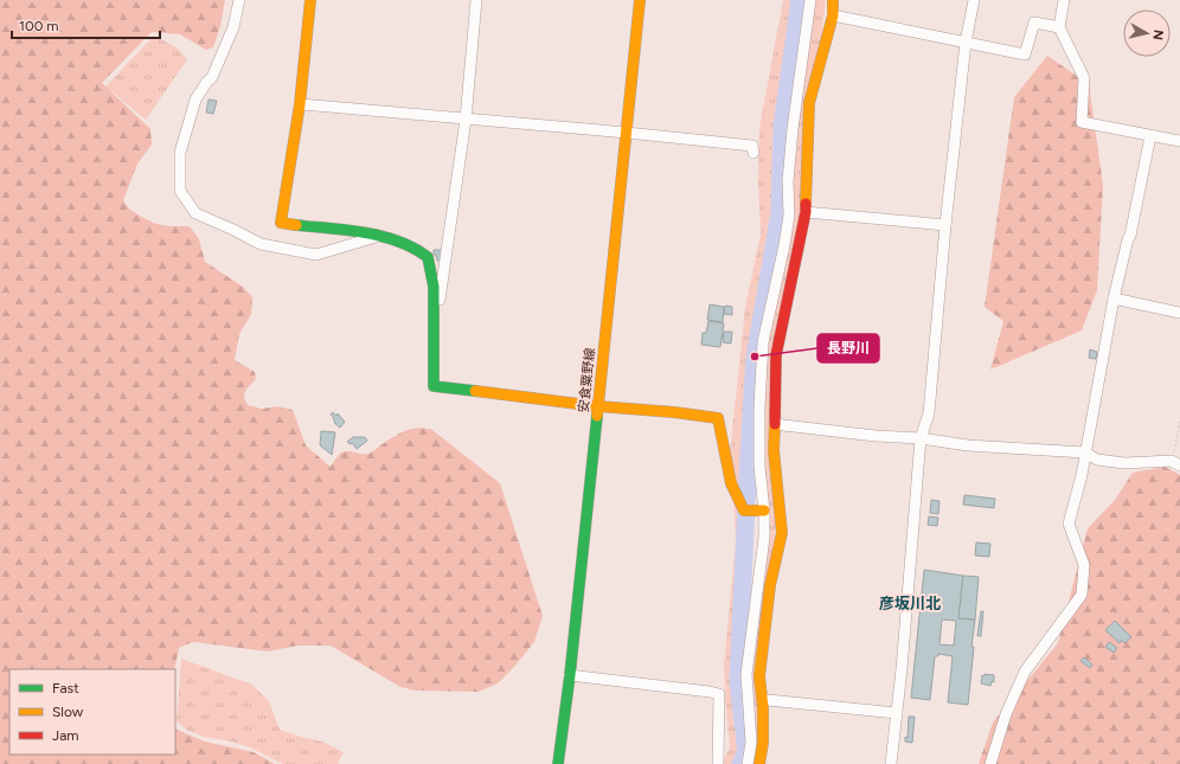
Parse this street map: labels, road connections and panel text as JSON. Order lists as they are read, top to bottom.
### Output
{
  "streets": {
    "street": ["安食粟野線"]
  },
  "districts": ["彦坂川北"],
  "places": ["長野川"],
  "legend": ["Fast", "Slow", "Jam"],
  "scale_bar": "100 m",
  "north": "right"
}
